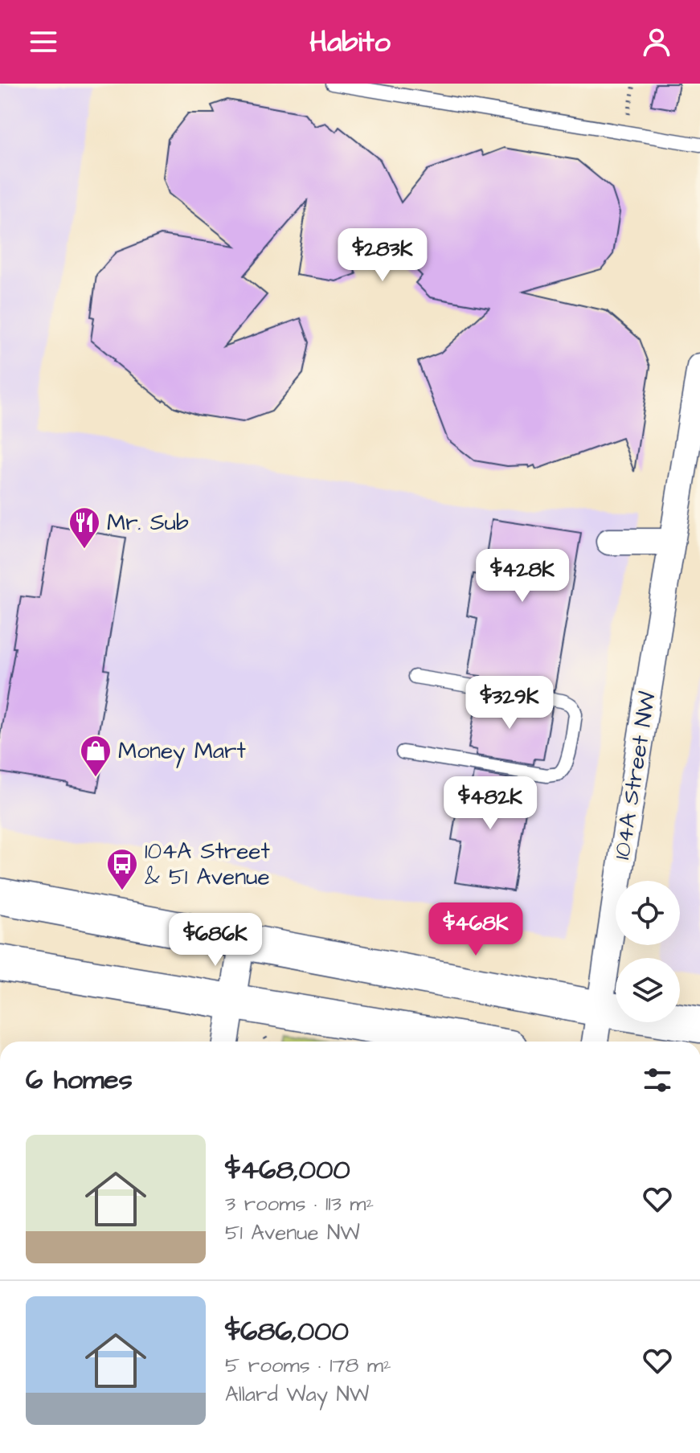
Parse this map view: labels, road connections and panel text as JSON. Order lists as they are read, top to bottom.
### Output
{
  "streets": {
    "street": ["104A Street NW"]
  },
  "places": {
    "restaurant": ["Mr. Sub"],
    "shop": ["Money Mart"],
    "bus stop": ["104A Street & 51 Avenue"]
  },
  "page": {
    "header": "Habito",
    "price": [
      "$283K",
      "$428K",
      "$329K",
      "$482K",
      "$468K",
      "$686K"
    ],
    "heading": "6 homes",
    "list": [
      {
        "name": "$468,000",
        "note": "3 rooms · 113 m² · 51 Avenue NW"
      },
      {
        "name": "$686,000",
        "note": "5 rooms · 178 m² · Allard Way NW"
      }
    ]
  }
}
